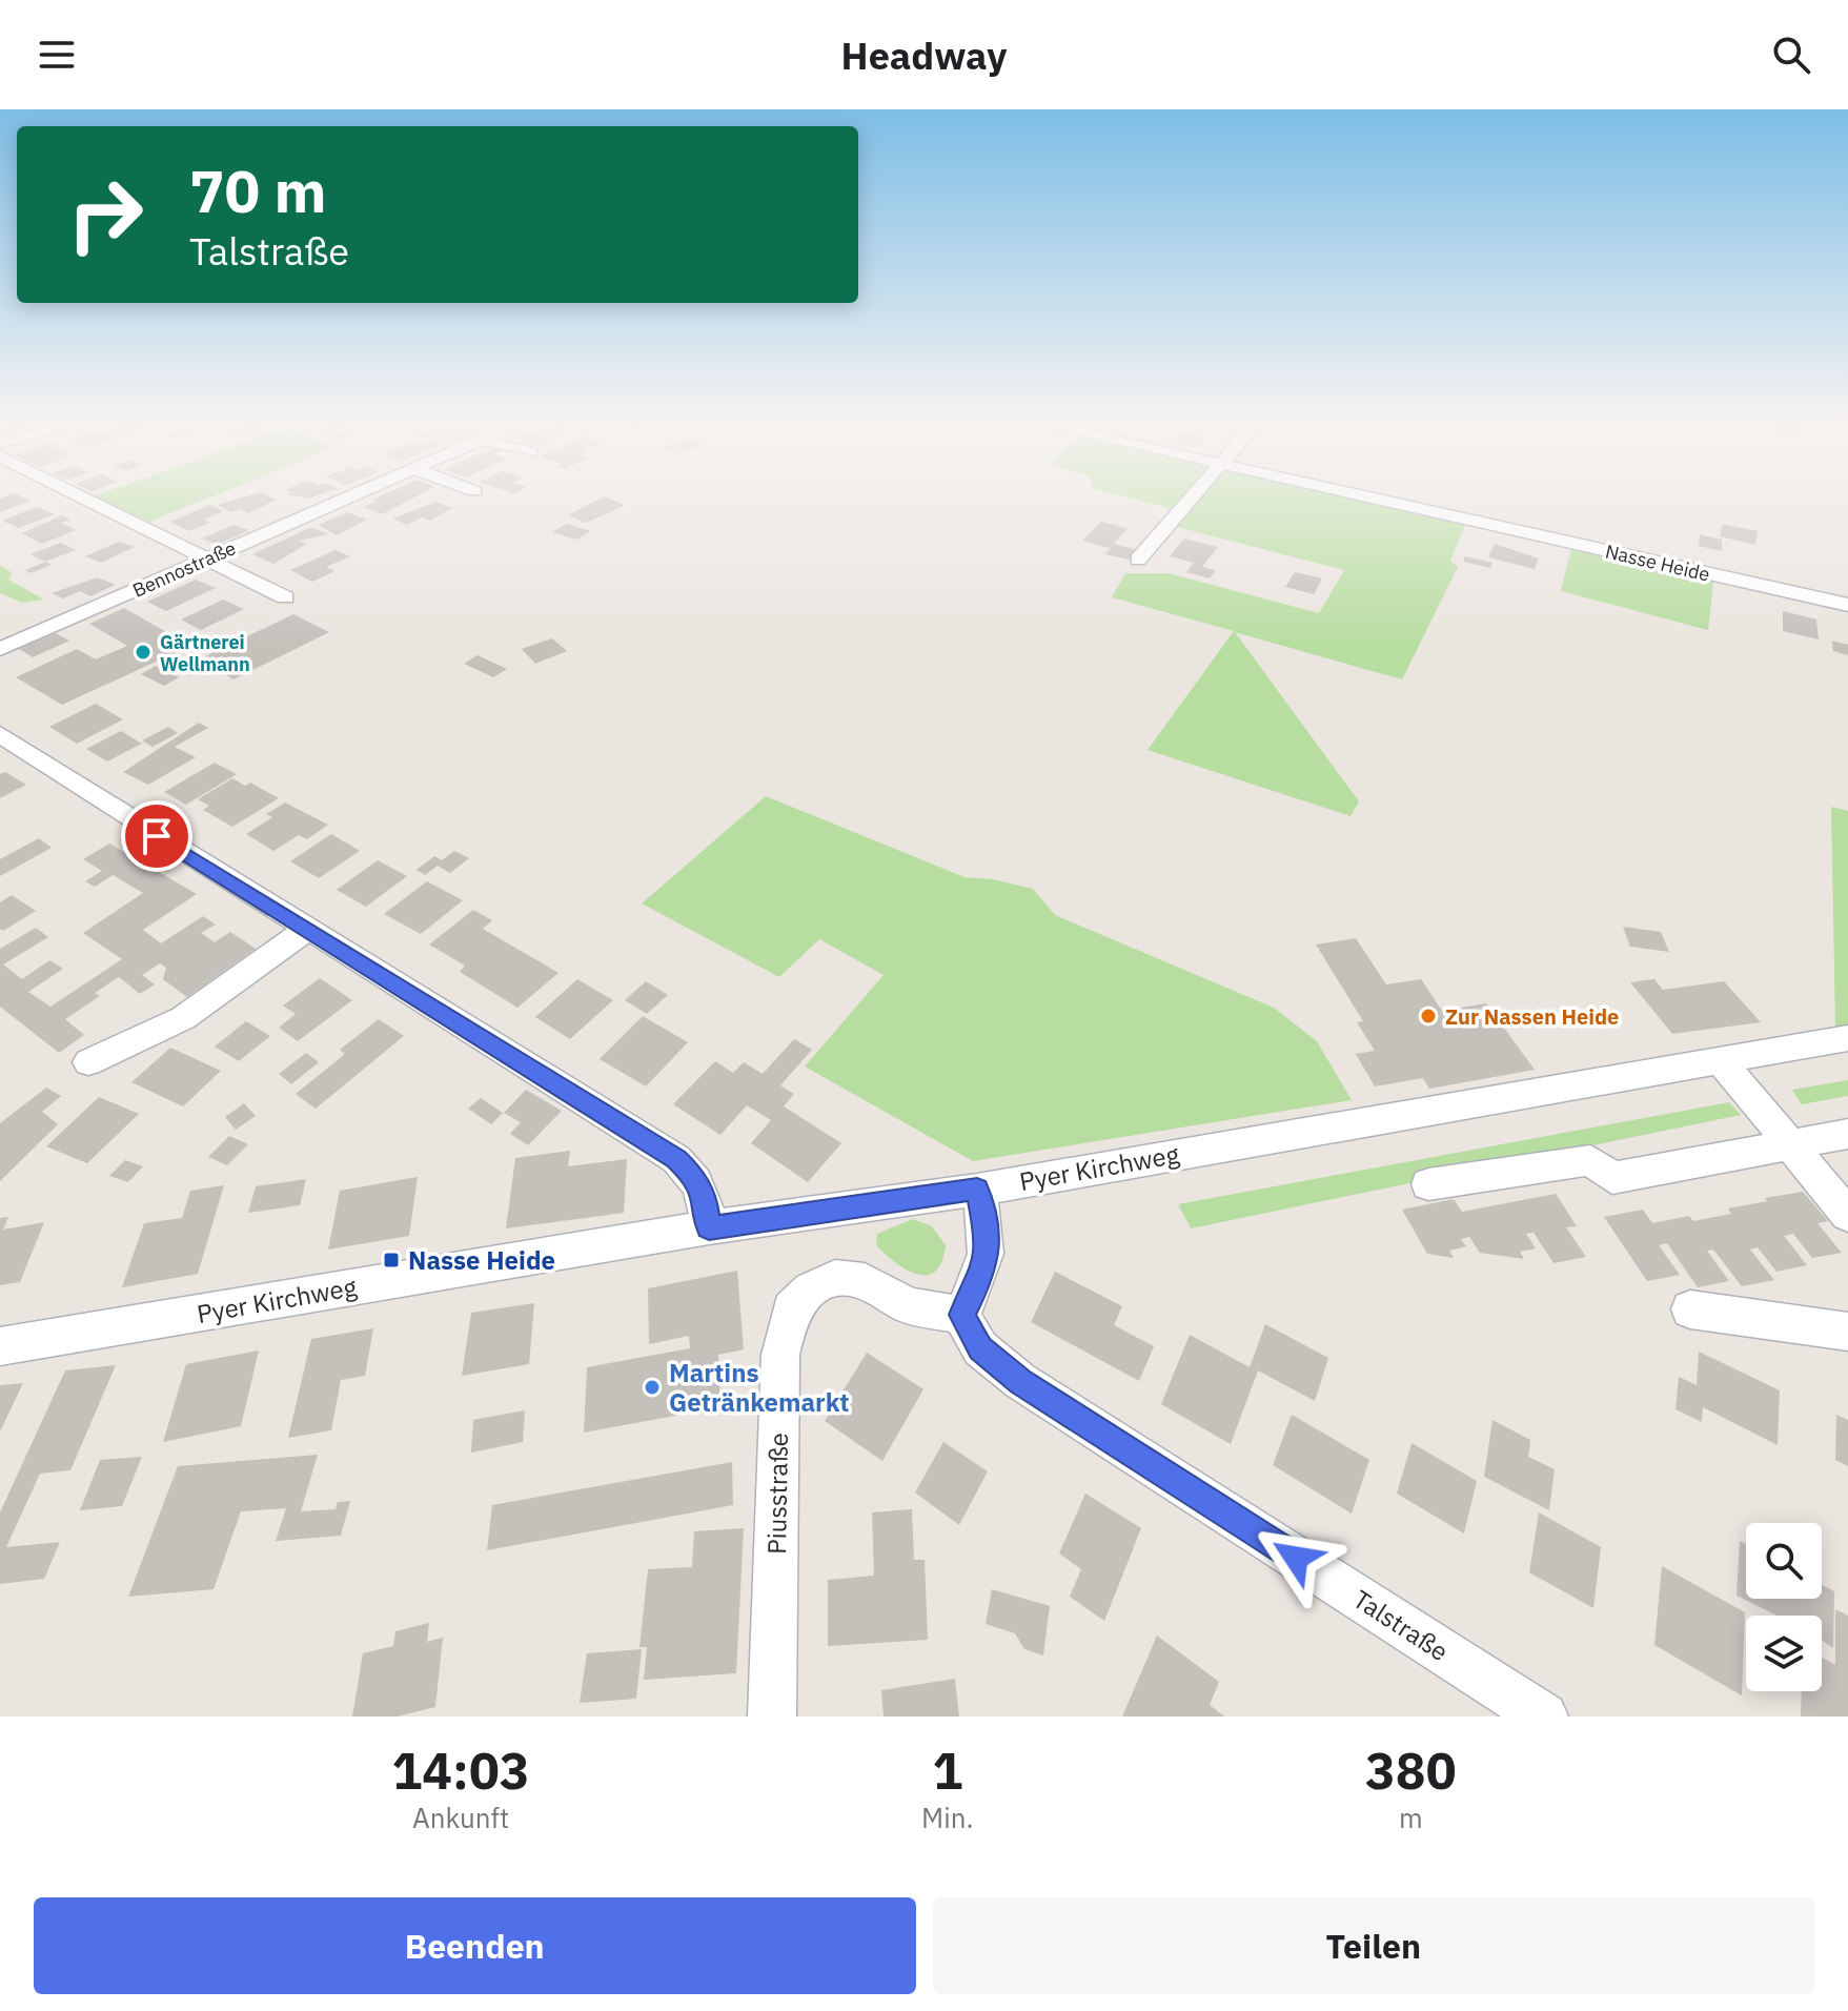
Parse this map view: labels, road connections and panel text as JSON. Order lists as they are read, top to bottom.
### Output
{
  "streets": {
    "street": [
      "Nasse Heide",
      "Bennostraße",
      "Pyer Kirchweg",
      "Piusstraße",
      "Talstraße"
    ]
  },
  "crossings": [
    ["Piusstraße", "Talstraße"]
  ],
  "places": {
    "other": ["Gärtnerei Wellmann", "Zur Nassen Heide", "Martins Getränkemarkt"],
    "transit": ["Nasse Heide"]
  },
  "page": {
    "header": "Headway",
    "turn": ["70 m", "Talstraße"],
    "eta": [
      "14:03",
      "Ankunft",
      "1",
      "Min.",
      "380",
      "m"
    ],
    "buttons": ["Beenden", "Teilen"]
  }
}
